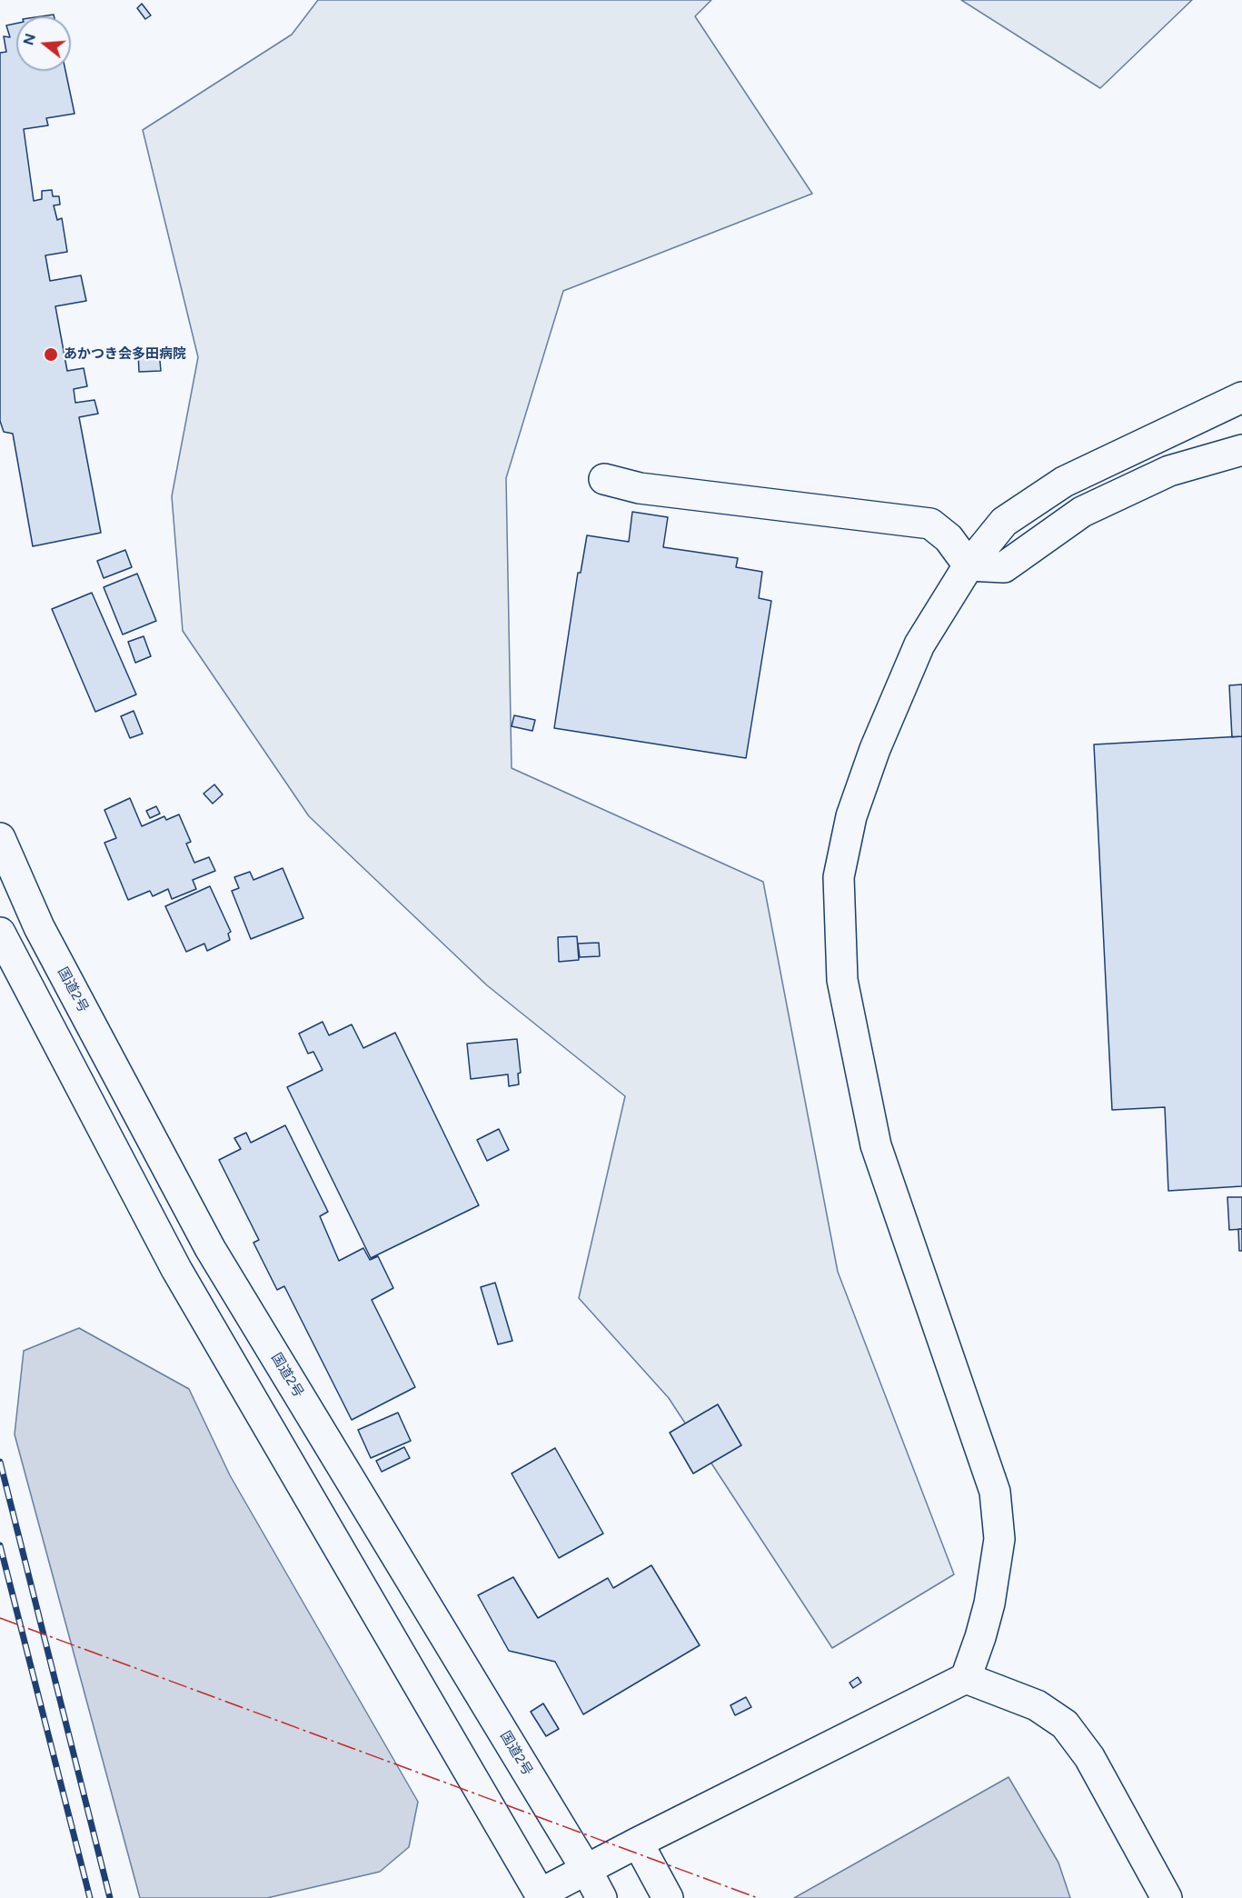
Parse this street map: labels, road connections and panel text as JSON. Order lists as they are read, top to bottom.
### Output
{
  "streets": {
    "main road": ["国道2号"]
  },
  "places": ["あかつき会多田病院"],
  "north": "left"
}
